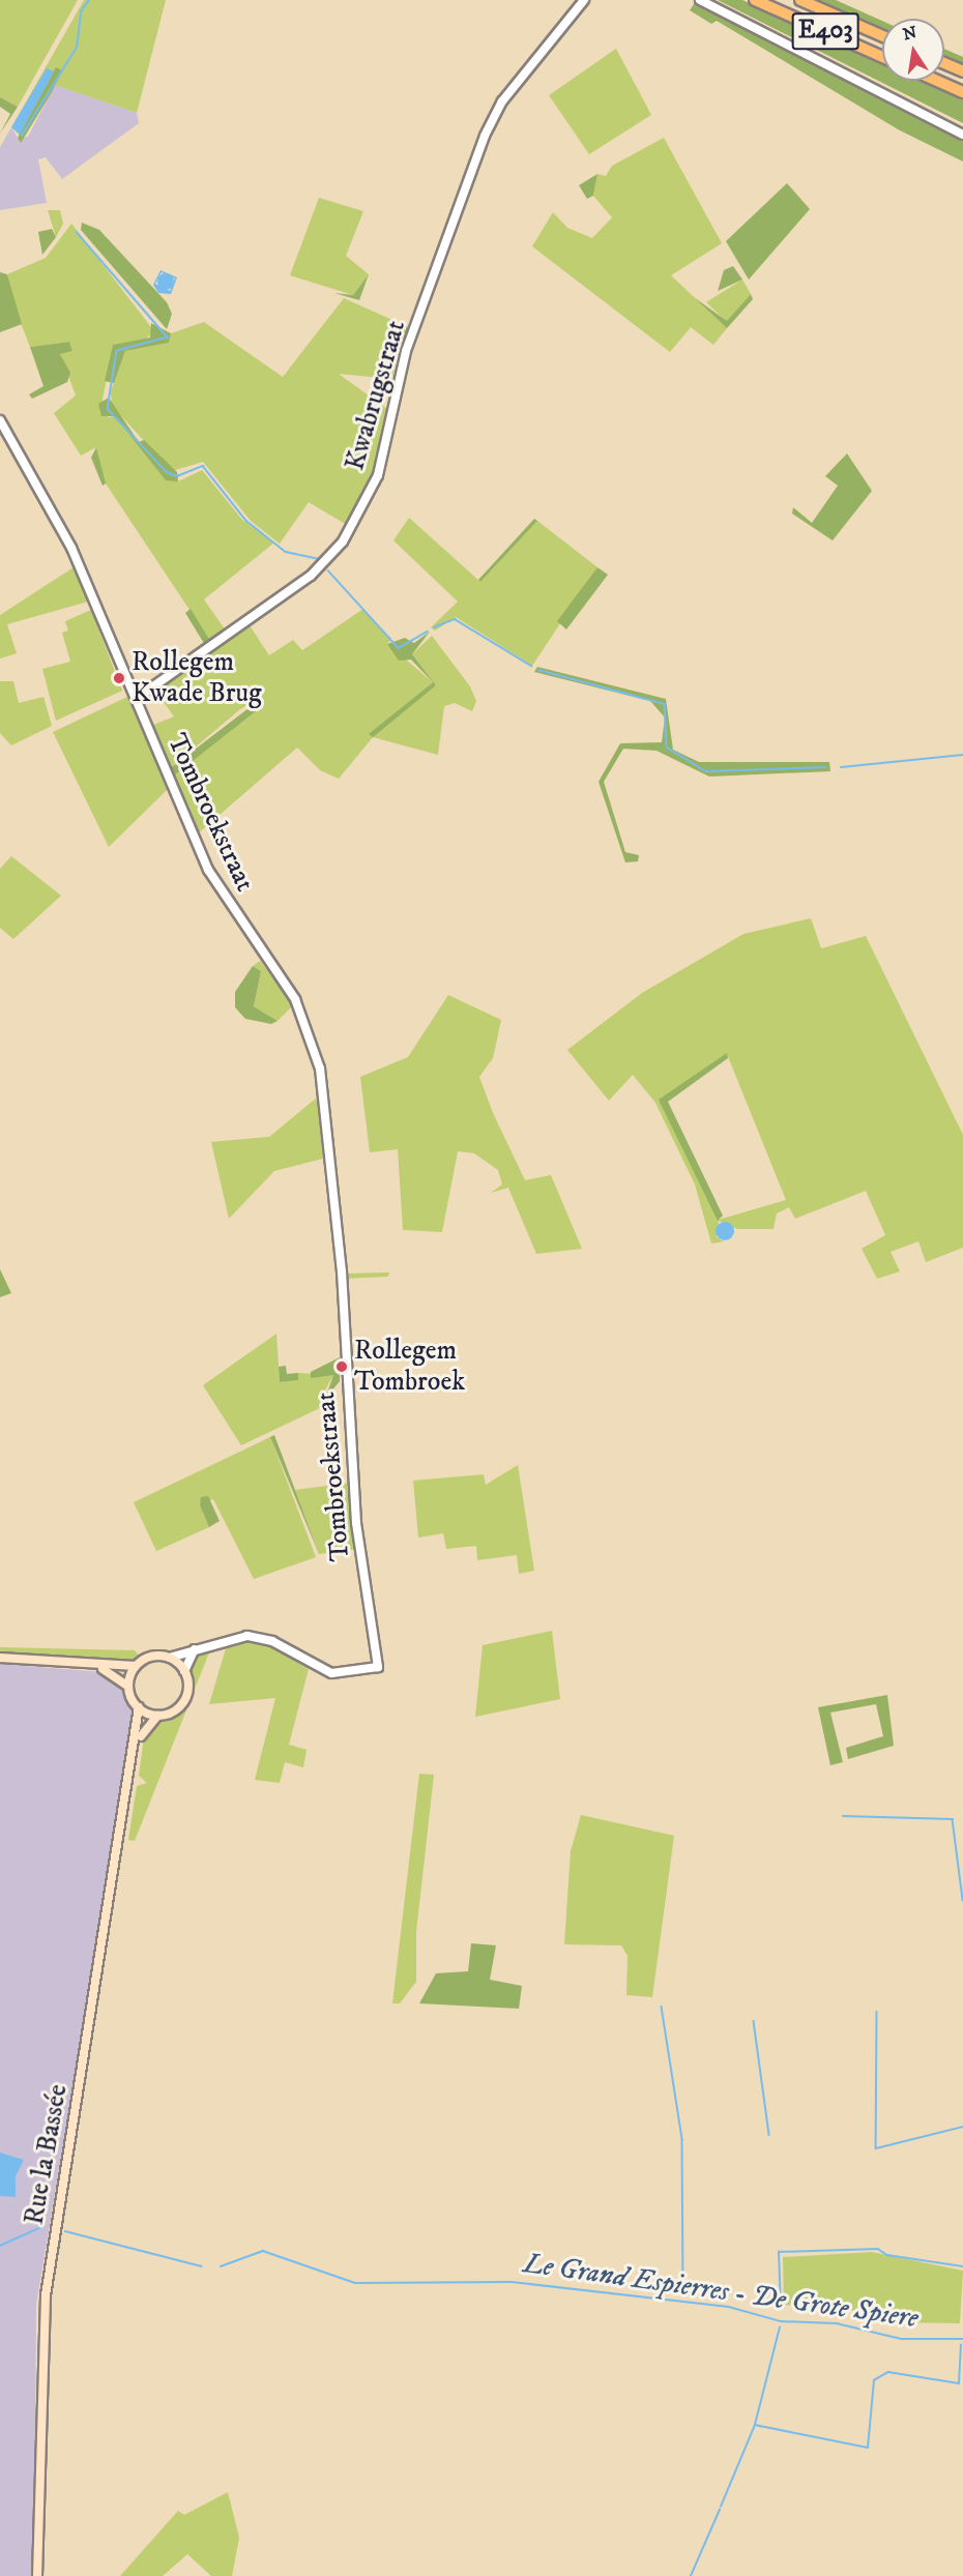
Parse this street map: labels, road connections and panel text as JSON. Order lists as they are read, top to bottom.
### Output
{
  "streets": {
    "highway": ["E403"],
    "main road": ["Rue la Bassée"],
    "street": ["Kwabrugstraat", "Tombroekstraat"]
  },
  "crossings": [
    ["Kwabrugstraat", "Tombroekstraat"]
  ],
  "water": ["Le Grand Espierres - De Grote Spiere"],
  "places": ["Rollegem Kwade Brug", "Rollegem Tombroek"],
  "north": "top"
}
